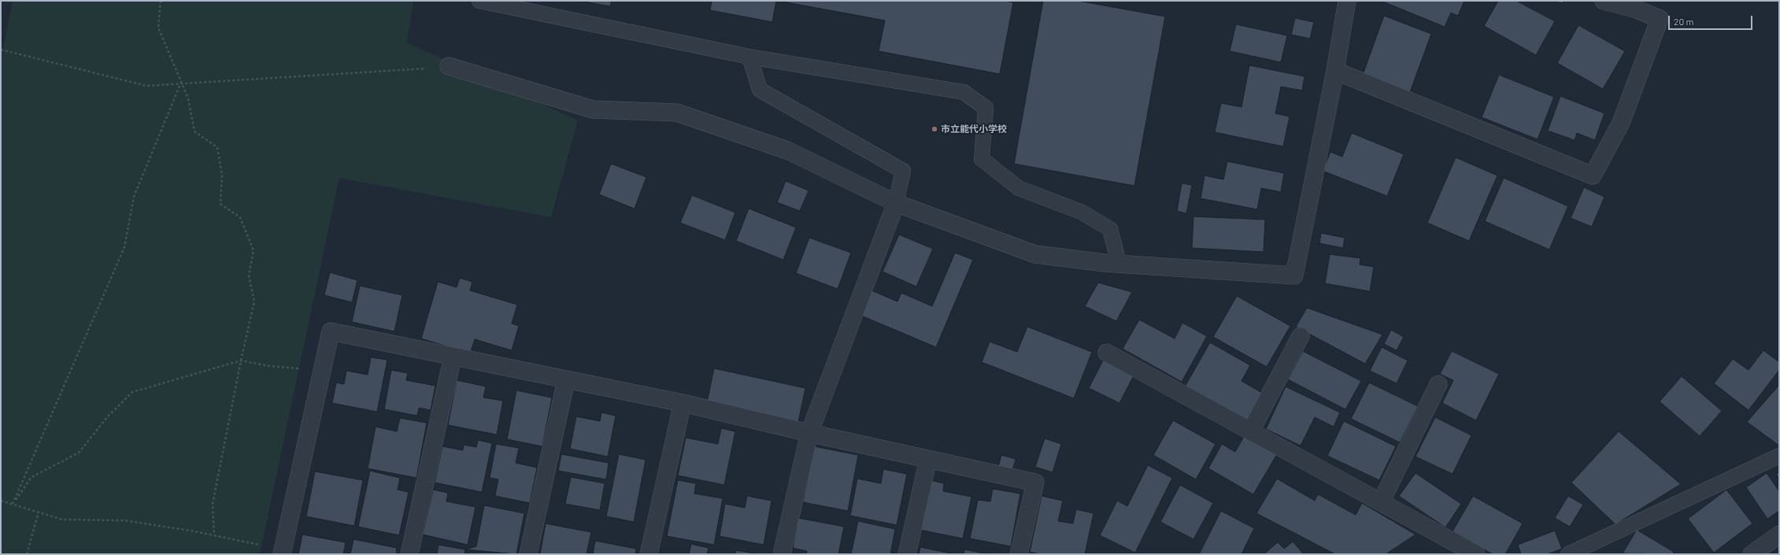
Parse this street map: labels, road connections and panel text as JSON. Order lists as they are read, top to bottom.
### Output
{
  "places": ["市立能代小学校"],
  "scale_bar": "20 m"
}
